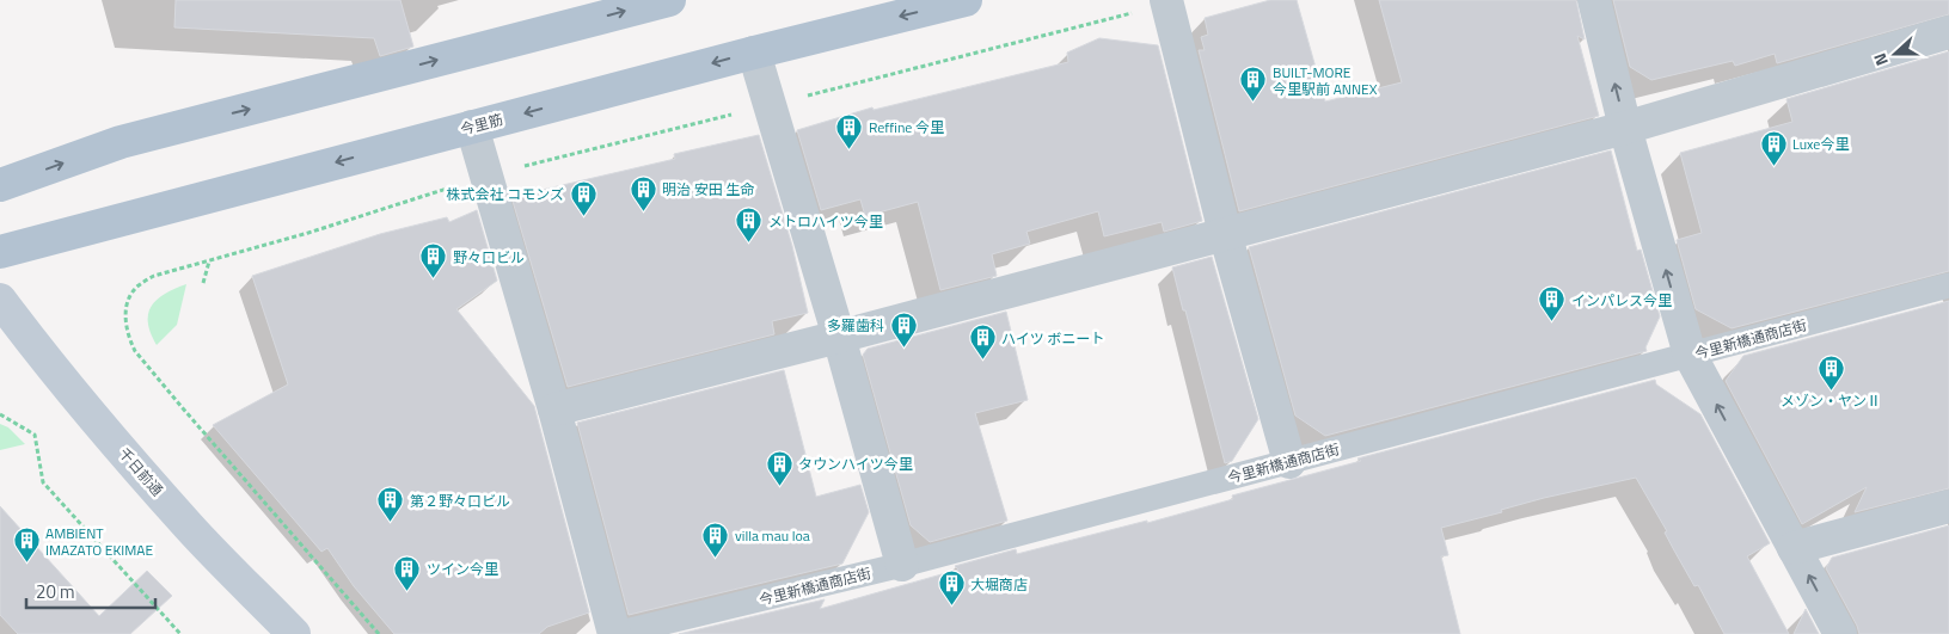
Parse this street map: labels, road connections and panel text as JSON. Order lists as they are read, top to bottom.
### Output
{
  "streets": {
    "main road": ["今里筋", "千日前通"],
    "street": ["今里新橋通商店街"]
  },
  "places": {
    "building": [
      "BUILT-MORE 今里駅前 ANNEX",
      "Reffine 今里",
      "Luxe今里",
      "明治 安田 生命",
      "株式会社 コモンズ",
      "メトロハイツ今里",
      "野々口ビル",
      "インパレス今里",
      "多羅歯科",
      "ハイツ ボニート",
      "メゾン・ヤンⅡ",
      "タウンハイツ今里",
      "第２野々口ビル",
      "villa mau loa",
      "AMBIENT IMAZATO EKIMAE",
      "ツイン今里",
      "大堀商店"
    ]
  },
  "scale_bar": "20 m",
  "north": "left"
}
